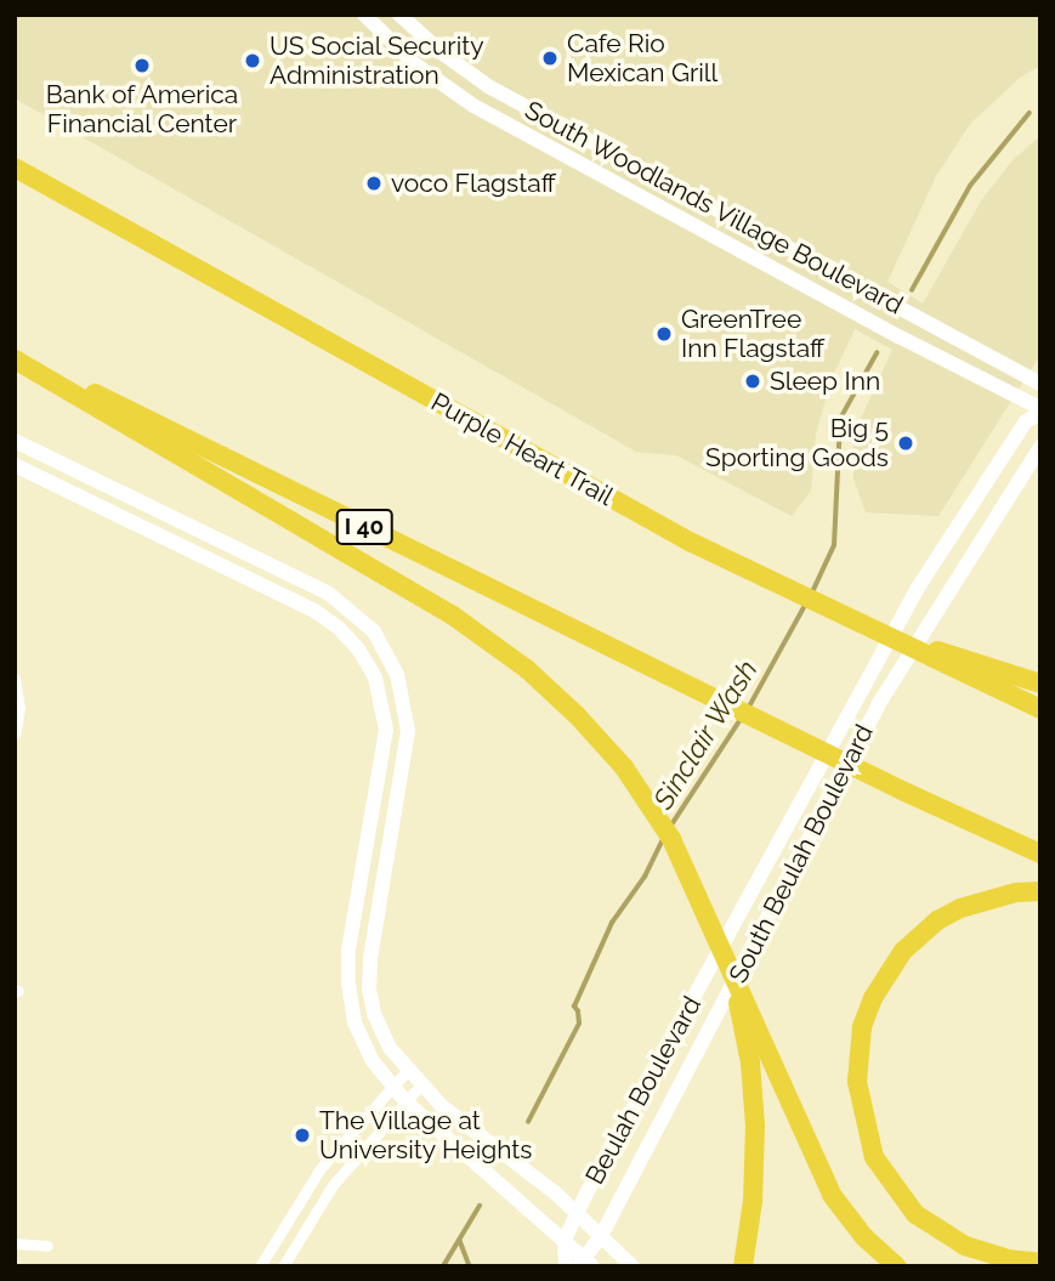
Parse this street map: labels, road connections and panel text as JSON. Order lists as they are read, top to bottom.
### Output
{
  "streets": {
    "highway": ["Purple Heart Trail", "I 40"],
    "street": ["South Woodlands Village Boulevard", "South Beulah Boulevard", "Beulah Boulevard"]
  },
  "crossings": [
    ["South Woodlands Village Boulevard", "South Beulah Boulevard"],
    ["South Beulah Boulevard", "Beulah Boulevard"]
  ],
  "water": ["Sinclair Wash"],
  "places": [
    "Cafe Rio Mexican Grill",
    "US Social Security Administration",
    "Bank of America Financial Center",
    "voco Flagstaff",
    "GreenTree Inn Flagstaff",
    "Sleep Inn",
    "Big 5 Sporting Goods",
    "The Village at University Heights"
  ]
}
